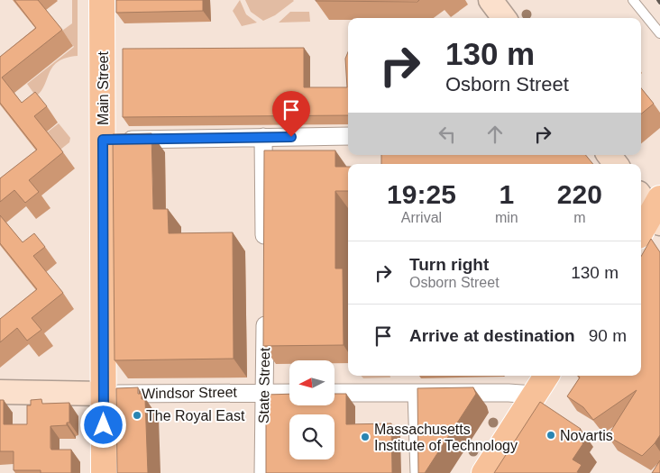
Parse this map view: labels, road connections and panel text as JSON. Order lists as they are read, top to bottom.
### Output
{
  "streets": {
    "main road": ["Main Street"],
    "street": ["State Street", "Windsor Street"]
  },
  "crossings": [
    ["Main Street", "Windsor Street"],
    ["State Street", "Windsor Street"]
  ],
  "places": ["The Royal East", "Novartis", "Massachusetts Institute of Technology"],
  "north": "left",
  "page": {
    "turn": ["130 m", "Osborn Street"],
    "eta": [
      "19:25",
      "Arrival",
      "1",
      "min",
      "220",
      "m"
    ],
    "list": [
      {
        "name": "Turn right",
        "note": "Osborn Street",
        "value": "130 m"
      },
      {
        "name": "Arrive at destination",
        "value": "90 m"
      }
    ]
  }
}
